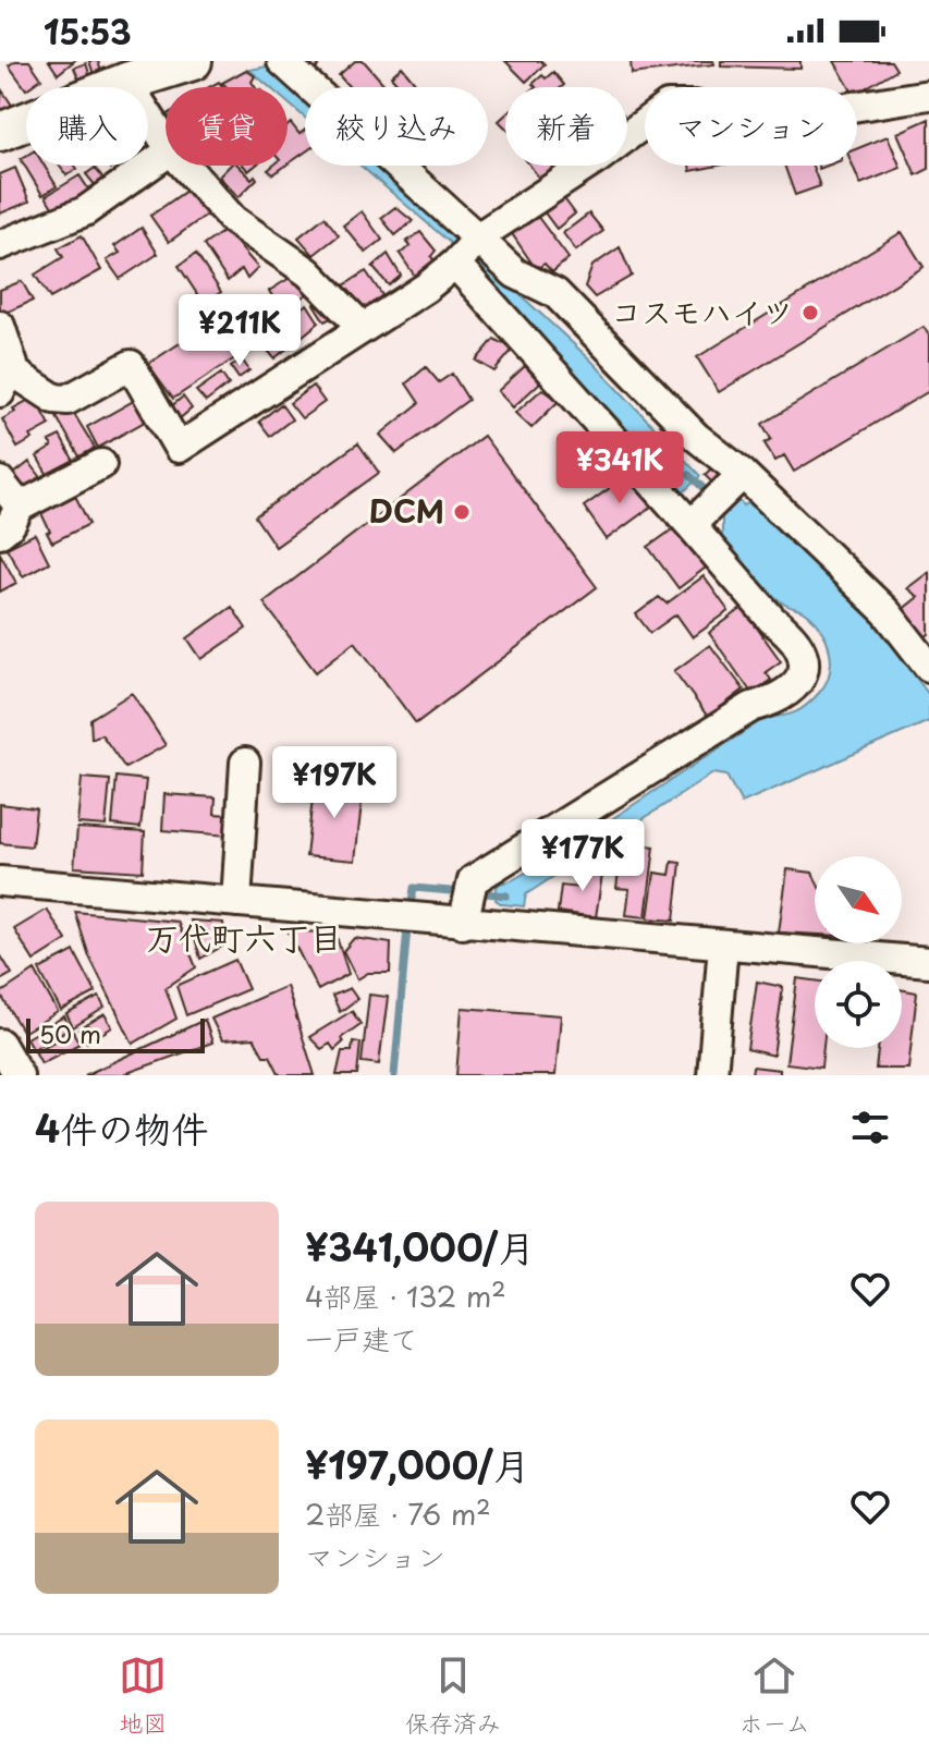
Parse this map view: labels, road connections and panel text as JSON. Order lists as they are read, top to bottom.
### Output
{
  "districts": ["万代町六丁目"],
  "places": ["コスモハイツ", "DCM"],
  "scale_bar": "50 m",
  "north": "bottom right",
  "page": {
    "status": "15:53",
    "chip": [
      "購入",
      "賃貸",
      "絞り込み",
      "新着",
      "マンション"
    ],
    "price": [
      "¥211K",
      "¥341K",
      "¥197K",
      "¥177K"
    ],
    "scale": "50 m",
    "heading": "4件の物件",
    "list": [
      {
        "name": "¥341,000/月",
        "note": "4部屋 · 132 m² · 一戸建て"
      },
      {
        "name": "¥197,000/月",
        "note": "2部屋 · 76 m² · マンション"
      }
    ],
    "tabs": ["地図", "保存済み", "ホーム"]
  }
}
